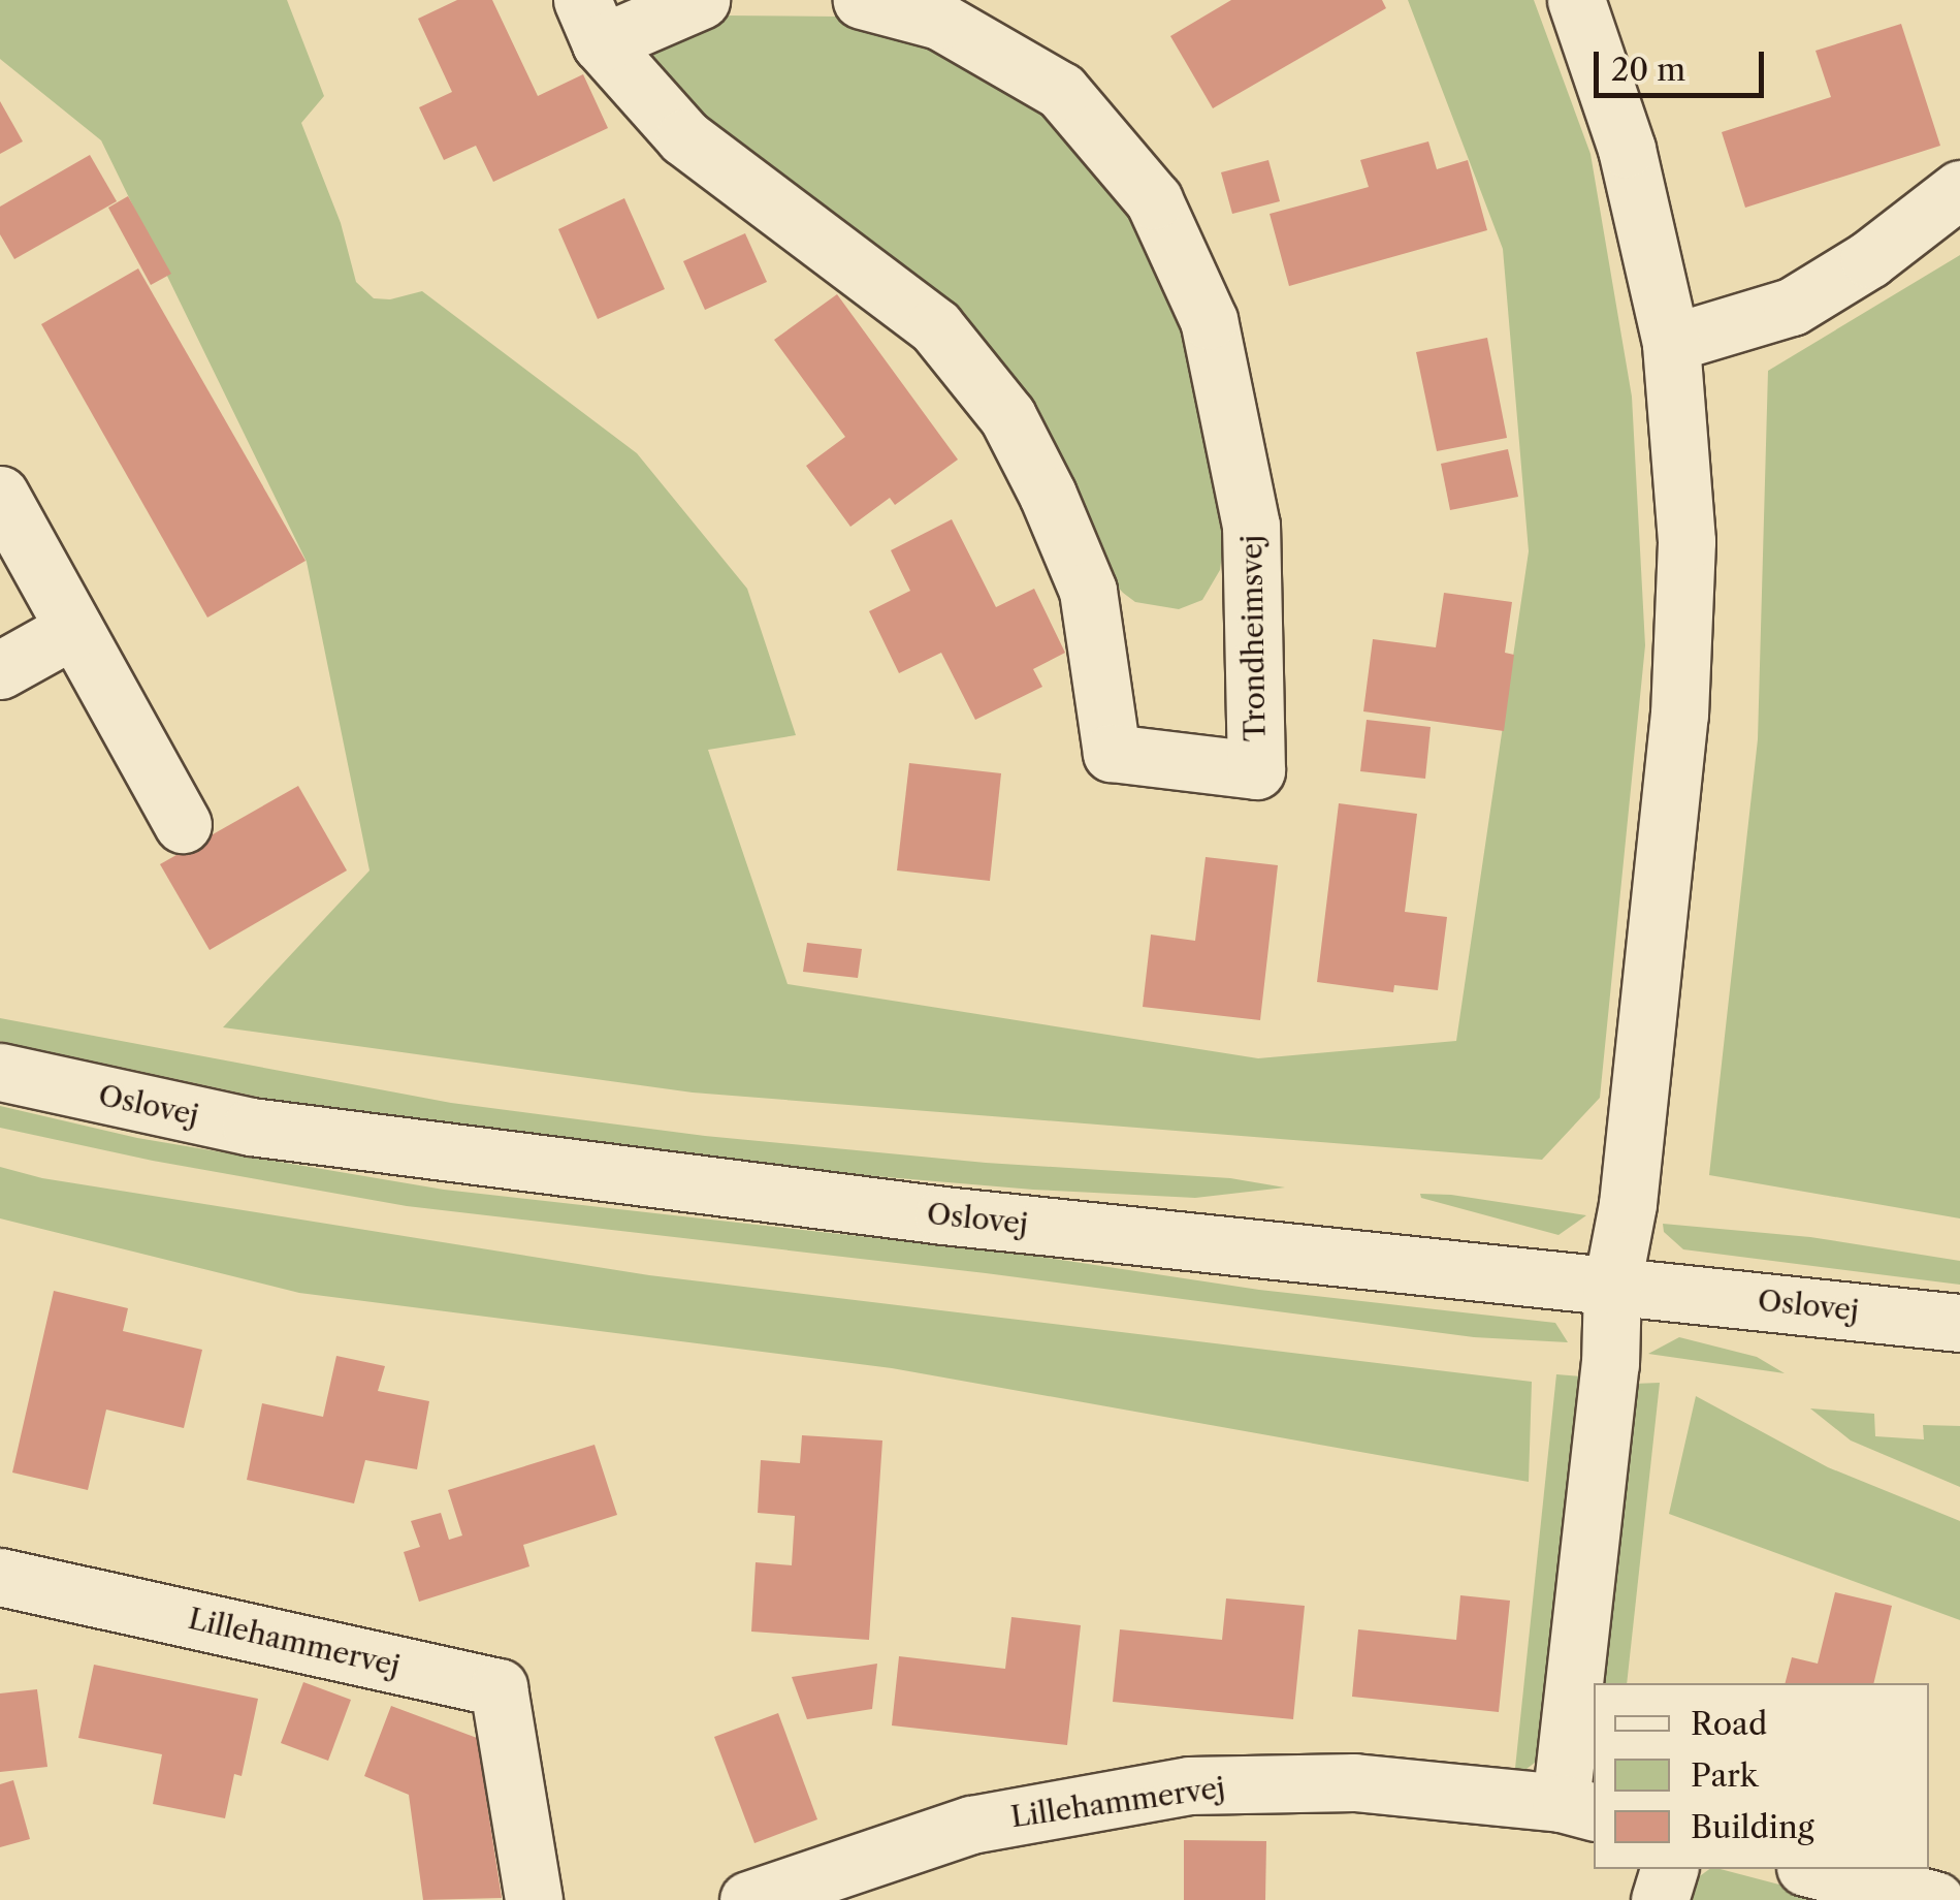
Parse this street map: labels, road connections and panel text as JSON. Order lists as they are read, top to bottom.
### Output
{
  "streets": {
    "street": ["Trondheimsvej", "Oslovej", "Lillehammervej"]
  },
  "crossings": [
    ["Oslovej", "Lillehammervej"]
  ],
  "legend": ["Road", "Park", "Building"],
  "scale_bar": "20 m"
}
